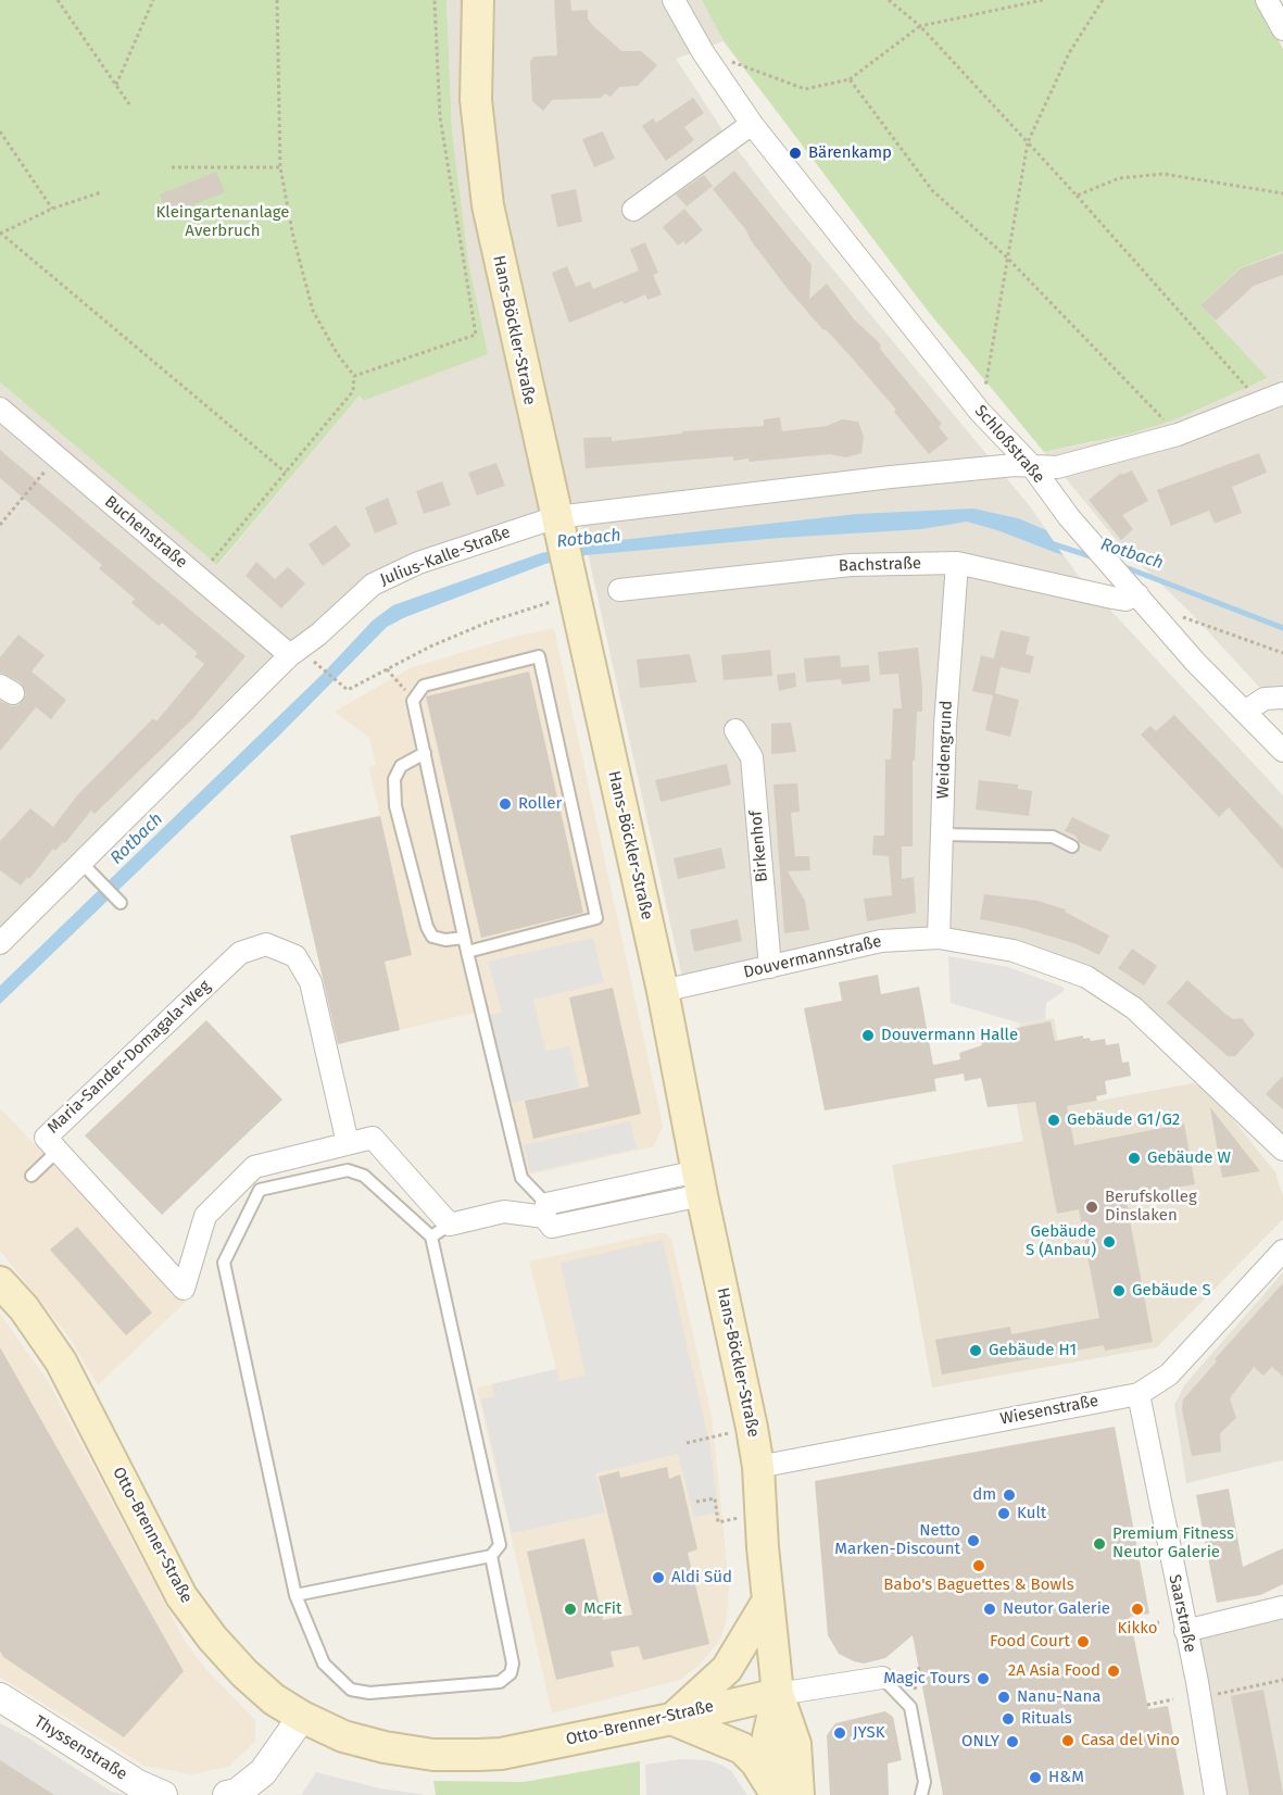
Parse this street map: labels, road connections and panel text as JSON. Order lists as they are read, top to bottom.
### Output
{
  "streets": {
    "main road": ["Hans-Böckler-Straße", "Otto-Brenner-Straße"],
    "street": [
      "Schloßstraße",
      "Buchenstraße",
      "Julius-Kalle-Straße",
      "Bachstraße",
      "Weidengrund",
      "Birkenhof",
      "Douvermannstraße",
      "Maria-Sander-Domagala-Weg",
      "Wiesenstraße",
      "Saarstraße",
      "Thyssenstraße"
    ]
  },
  "crossings": [
    ["Hans-Böckler-Straße", "Julius-Kalle-Straße"],
    ["Hans-Böckler-Straße", "Douvermannstraße"],
    ["Hans-Böckler-Straße", "Wiesenstraße"],
    ["Hans-Böckler-Straße", "Otto-Brenner-Straße"],
    ["Schloßstraße", "Julius-Kalle-Straße"],
    ["Schloßstraße", "Bachstraße"],
    ["Buchenstraße", "Julius-Kalle-Straße"],
    ["Bachstraße", "Weidengrund"],
    ["Weidengrund", "Douvermannstraße"],
    ["Birkenhof", "Douvermannstraße"],
    ["Wiesenstraße", "Saarstraße"]
  ],
  "water": ["Rotbach"],
  "parks": ["Kleingartenanlage Averbruch"],
  "places": [
    "Bärenkamp",
    "Roller",
    "Douvermann Halle",
    "Gebäude G1/G2",
    "Gebäude W",
    "Berufskolleg Dinslaken",
    "Gebäude S (Anbau)",
    "Gebäude S",
    "Gebäude H1",
    "dm",
    "Kult",
    "Netto Marken-Discount",
    "Premium Fitness Neutor Galerie",
    "Babo's Baguettes & Bowls",
    "Aldi Süd",
    "McFit",
    "Neutor Galerie",
    "Kikko",
    "Food Court",
    "2A Asia Food",
    "Magic Tours",
    "Nanu-Nana",
    "Rituals",
    "JYSK",
    "Casa del Vino",
    "ONLY",
    "H&M"
  ]
}
